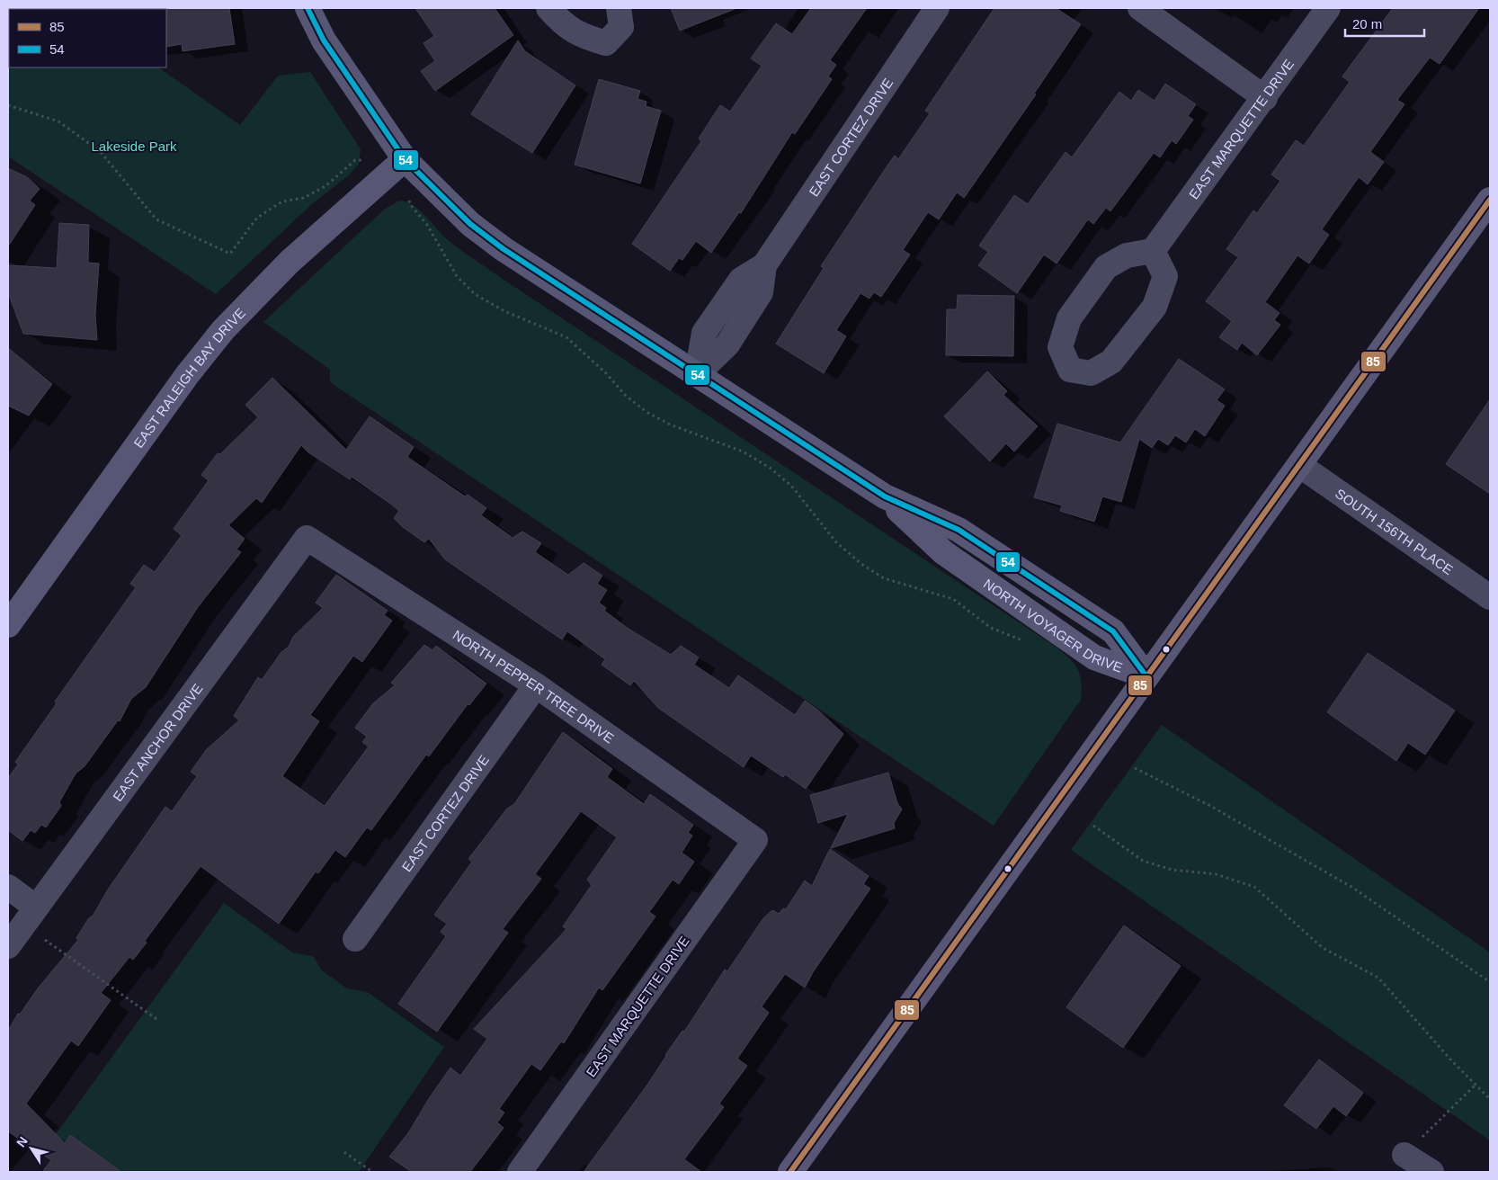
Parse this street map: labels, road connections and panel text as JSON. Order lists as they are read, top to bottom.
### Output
{
  "streets": {
    "street": [
      "EAST MARQUETTE DRIVE",
      "EAST CORTEZ DRIVE",
      "EAST RALEIGH BAY DRIVE",
      "SOUTH 156TH PLACE",
      "NORTH VOYAGER DRIVE",
      "NORTH PEPPER TREE DRIVE",
      "EAST ANCHOR DRIVE"
    ]
  },
  "crossings": [
    ["EAST MARQUETTE DRIVE", "NORTH PEPPER TREE DRIVE"],
    ["EAST CORTEZ DRIVE", "NORTH VOYAGER DRIVE"],
    ["EAST CORTEZ DRIVE", "NORTH PEPPER TREE DRIVE"],
    ["EAST RALEIGH BAY DRIVE", "NORTH VOYAGER DRIVE"],
    ["NORTH PEPPER TREE DRIVE", "EAST ANCHOR DRIVE"]
  ],
  "parks": ["Lakeside Park"],
  "lines": ["transit line 54", "transit line 85"],
  "legend": ["85", "54"],
  "scale_bar": "20 m",
  "north": "top left"
}
